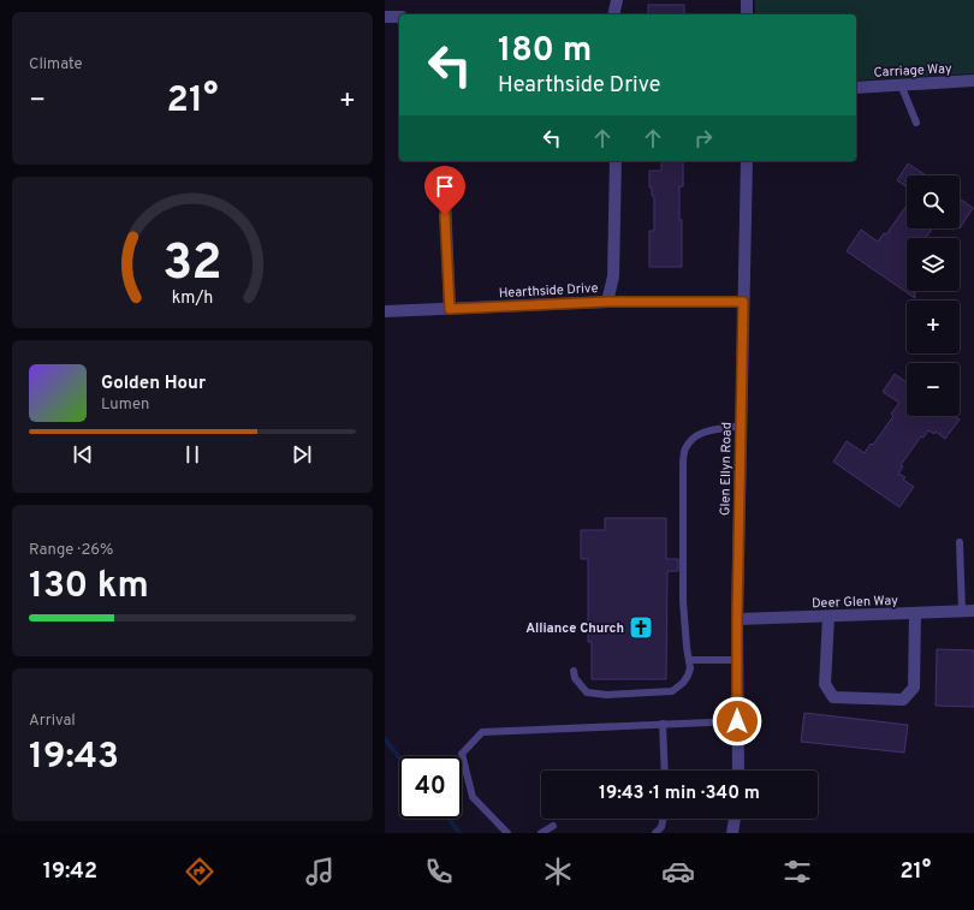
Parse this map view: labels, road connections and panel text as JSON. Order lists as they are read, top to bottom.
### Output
{
  "streets": {
    "street": [
      "Carriage Way",
      "Hearthside Drive",
      "Glen Ellyn Road",
      "Deer Glen Way"
    ]
  },
  "crossings": [
    ["Hearthside Drive", "Glen Ellyn Road"],
    ["Glen Ellyn Road", "Deer Glen Way"]
  ],
  "places": {
    "church": ["Alliance Church"]
  },
  "page": {
    "tile": [
      "Climate",
      ["Range · 26%", "130 km"],
      ["Arrival", "19:43"]
    ],
    "turn": ["180 m", "Hearthside Drive"],
    "heat": ["−", "21°", "+"],
    "map_buttons": ["+", "−"],
    "song": ["Golden Hour", "Lumen"],
    "limit": "40",
    "trip": "19:43 · 1 min · 340 m",
    "tabs": ["19:42", "21°"],
    "gauge": ["32", "km/h"]
  }
}
